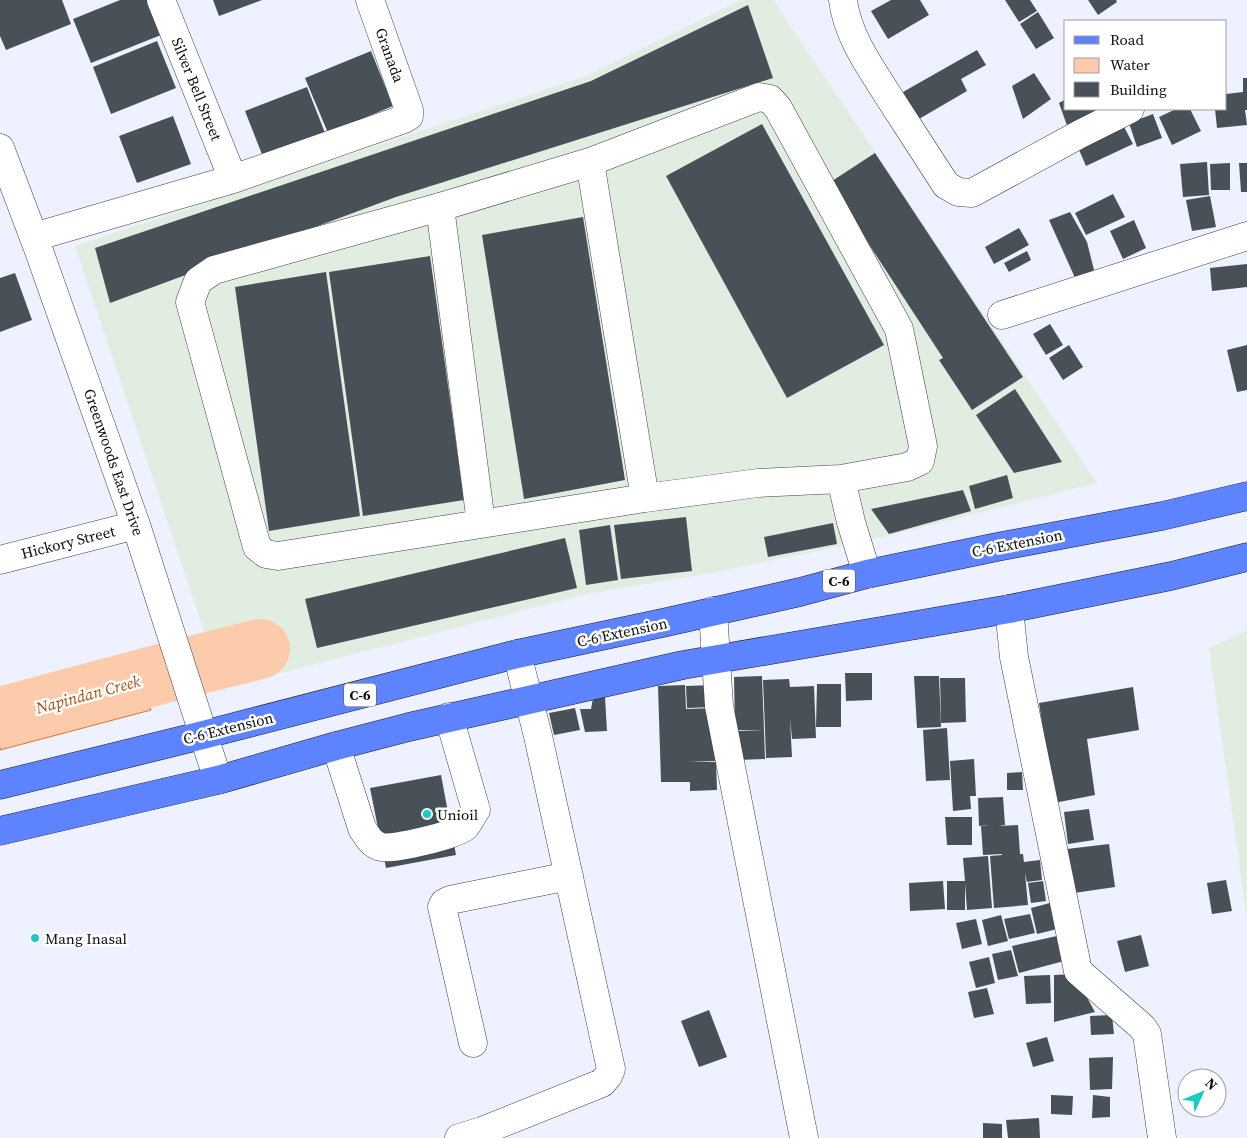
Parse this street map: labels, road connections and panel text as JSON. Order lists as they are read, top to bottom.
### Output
{
  "streets": {
    "main road": ["C-6 Extension", "C-6"],
    "street": [
      "Granada",
      "Silver Bell Street",
      "Greenwoods East Drive",
      "Hickory Street"
    ]
  },
  "crossings": [
    ["Granada", "Silver Bell Street"],
    ["Greenwoods East Drive", "Hickory Street"],
    ["Greenwoods East Drive", "C-6 Extension"]
  ],
  "water": ["Napindan Creek"],
  "places": ["Unioil", "Mang Inasal"],
  "legend": ["Road", "Water", "Building"],
  "north": "top right"
}
